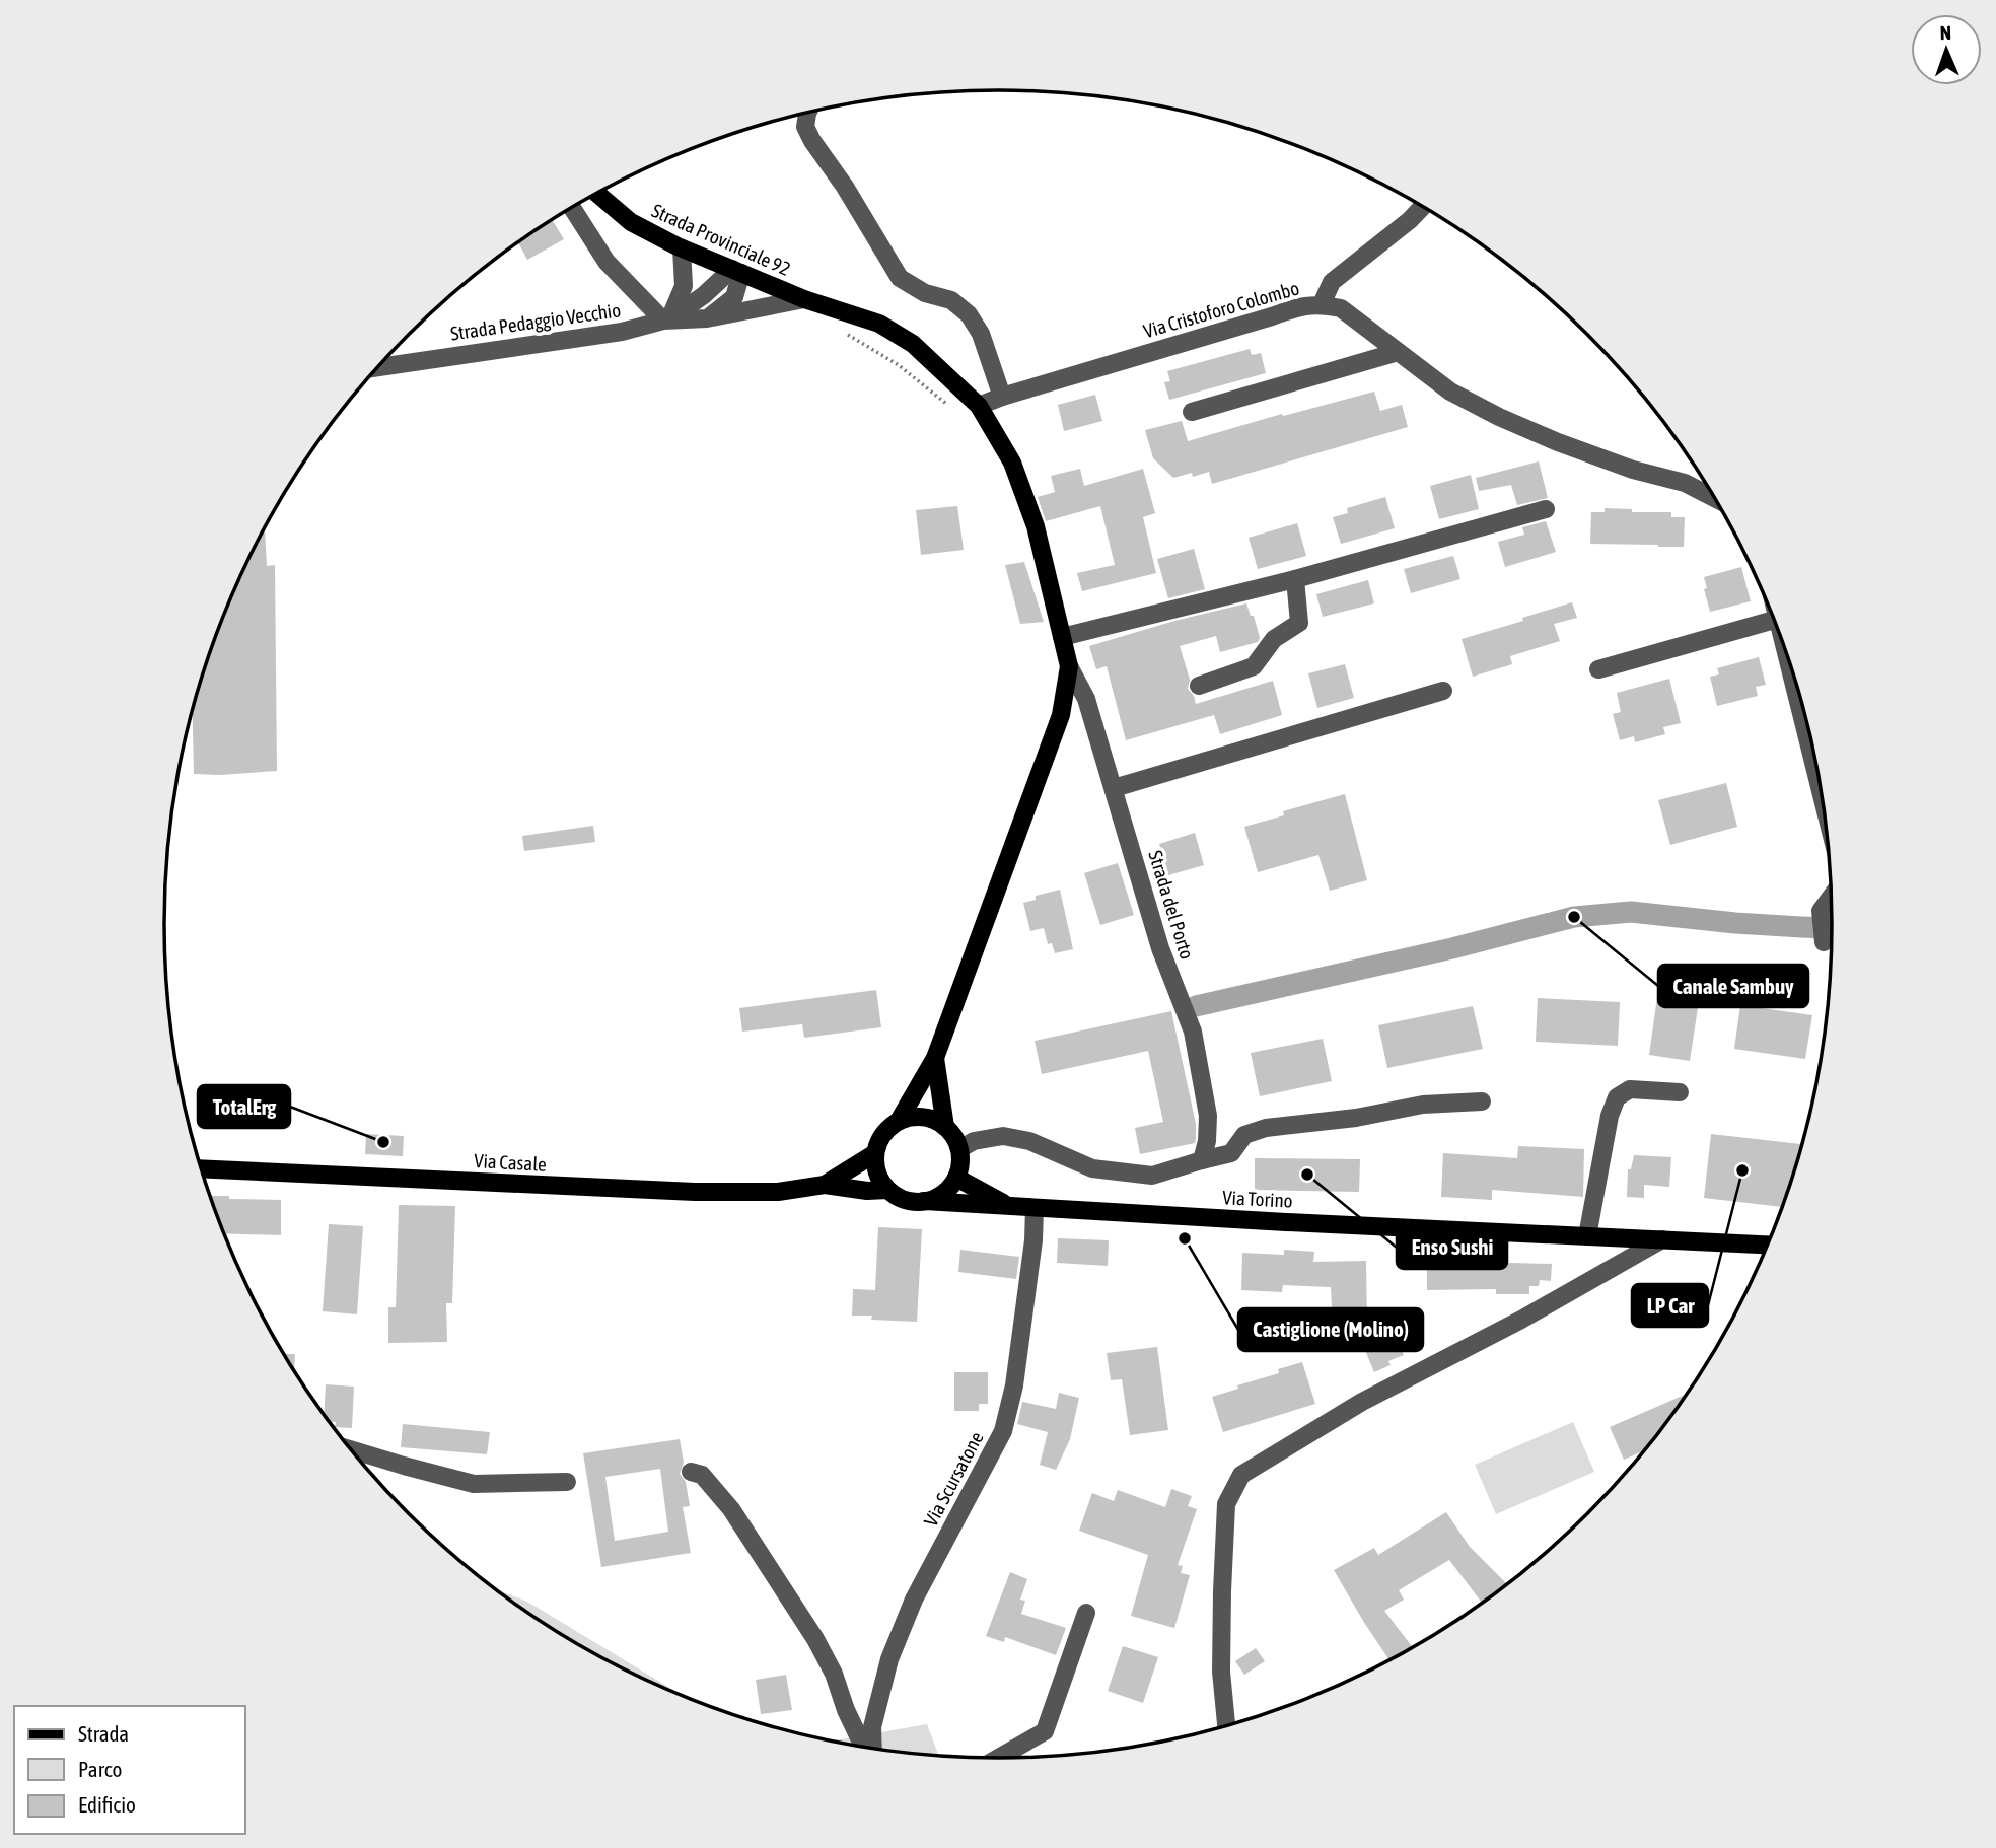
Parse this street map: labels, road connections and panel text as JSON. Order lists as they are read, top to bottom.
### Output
{
  "streets": {
    "main road": ["Strada Provinciale 92", "Via Casale", "Via Torino"],
    "street": [
      "Via Cristoforo Colombo",
      "Strada Pedaggio Vecchio",
      "Strada del Porto",
      "Via Scursatone"
    ]
  },
  "crossings": [
    ["Strada Provinciale 92", "Via Cristoforo Colombo"],
    ["Strada Provinciale 92", "Strada Pedaggio Vecchio"],
    ["Strada Provinciale 92", "Strada del Porto"],
    ["Via Torino", "Via Scursatone"]
  ],
  "places": [
    "Canale Sambuy",
    "TotalErg",
    "LP Car",
    "Enso Sushi",
    "Castiglione (Molino)"
  ],
  "legend": ["Strada", "Parco", "Edificio"],
  "north": "top"
}
